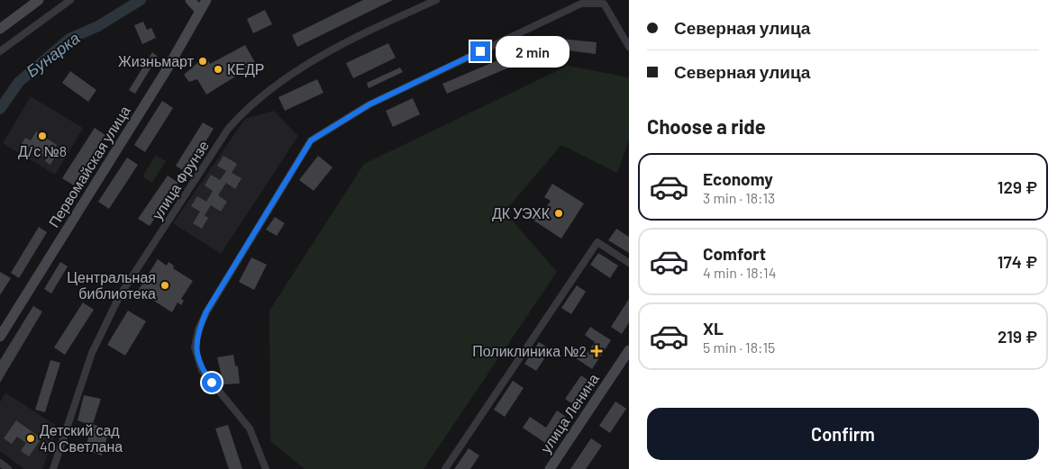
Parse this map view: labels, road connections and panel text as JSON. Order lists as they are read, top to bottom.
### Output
{
  "streets": {
    "main road": ["Первомайская улица", "улица Ленина"],
    "street": ["улица Фрунзе"]
  },
  "water": ["Бунарка"],
  "places": {
    "other": [
      "Жизньмарт",
      "КЕДР",
      "Д/с №8",
      "ДК УЭХК",
      "Центральная библиотека",
      "Детский сад 40 Светлана"
    ],
    "health": ["Поликлиника №2"]
  },
  "page": {
    "banner": ["Северная улица", "Северная улица"],
    "bubble": "2 min",
    "heading": "Choose a ride",
    "list": [
      {
        "name": "Economy",
        "note": "3 min · 18:13",
        "value": "129 ₽"
      },
      {
        "name": "Comfort",
        "note": "4 min · 18:14",
        "value": "174 ₽"
      },
      {
        "name": "XL",
        "note": "5 min · 18:15",
        "value": "219 ₽"
      }
    ],
    "buttons": "Confirm"
  }
}
